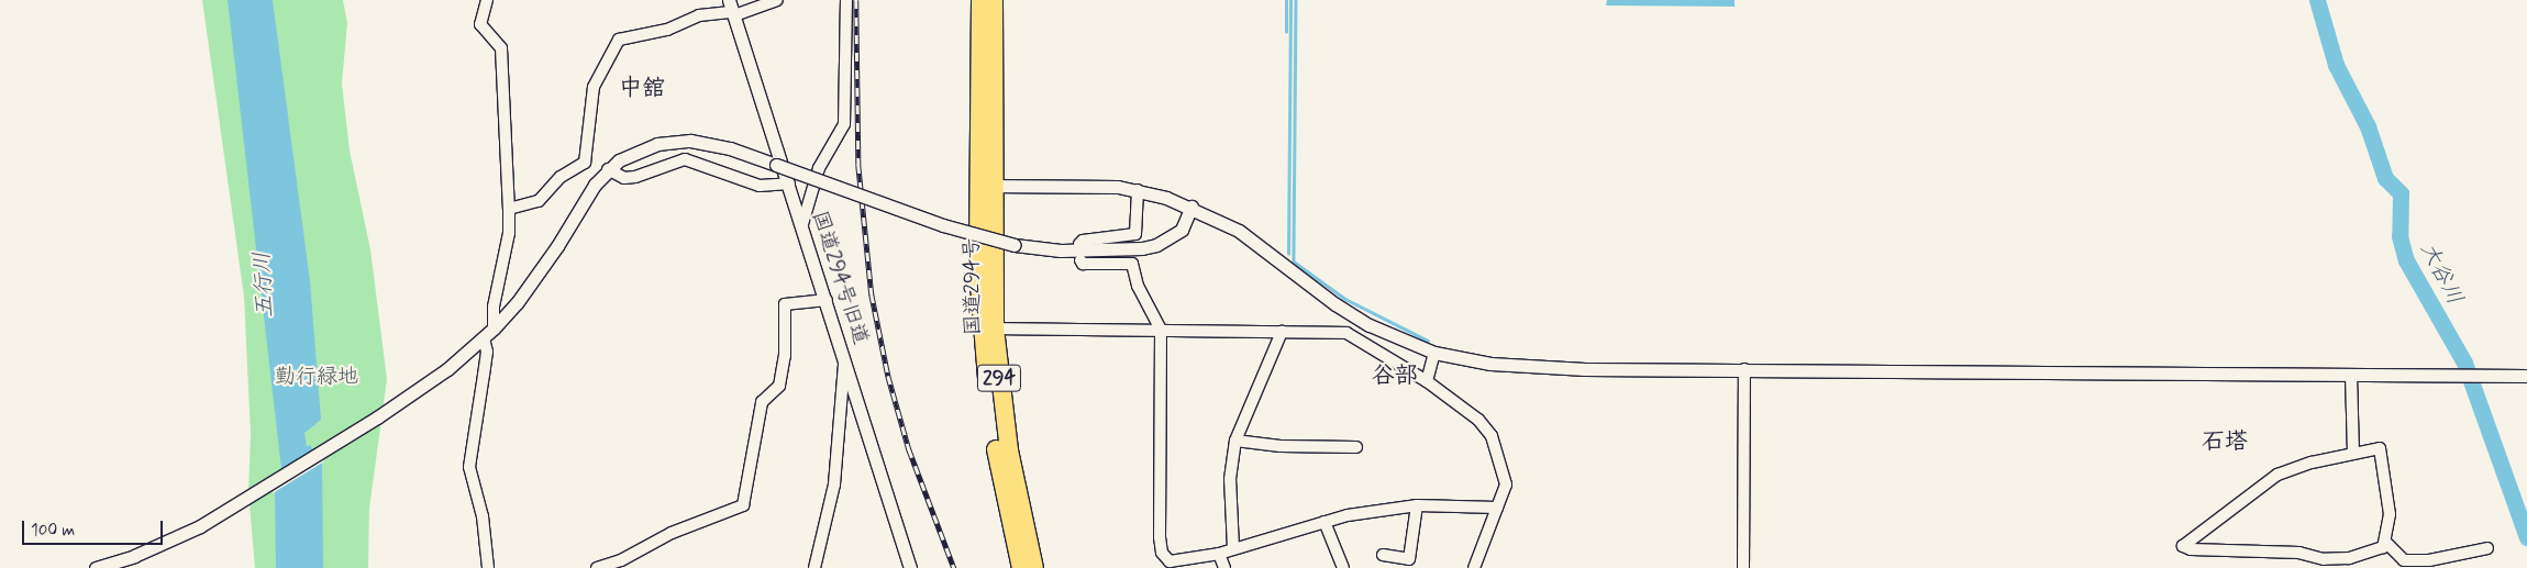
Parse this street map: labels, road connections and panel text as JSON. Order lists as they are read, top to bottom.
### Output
{
  "streets": {
    "highway": ["国道294号", "294"],
    "street": ["国道294号旧道"]
  },
  "districts": ["中舘", "谷部", "石塔"],
  "water": ["大谷川", "五行川"],
  "parks": ["勤行緑地"],
  "scale_bar": "100 m"
}
